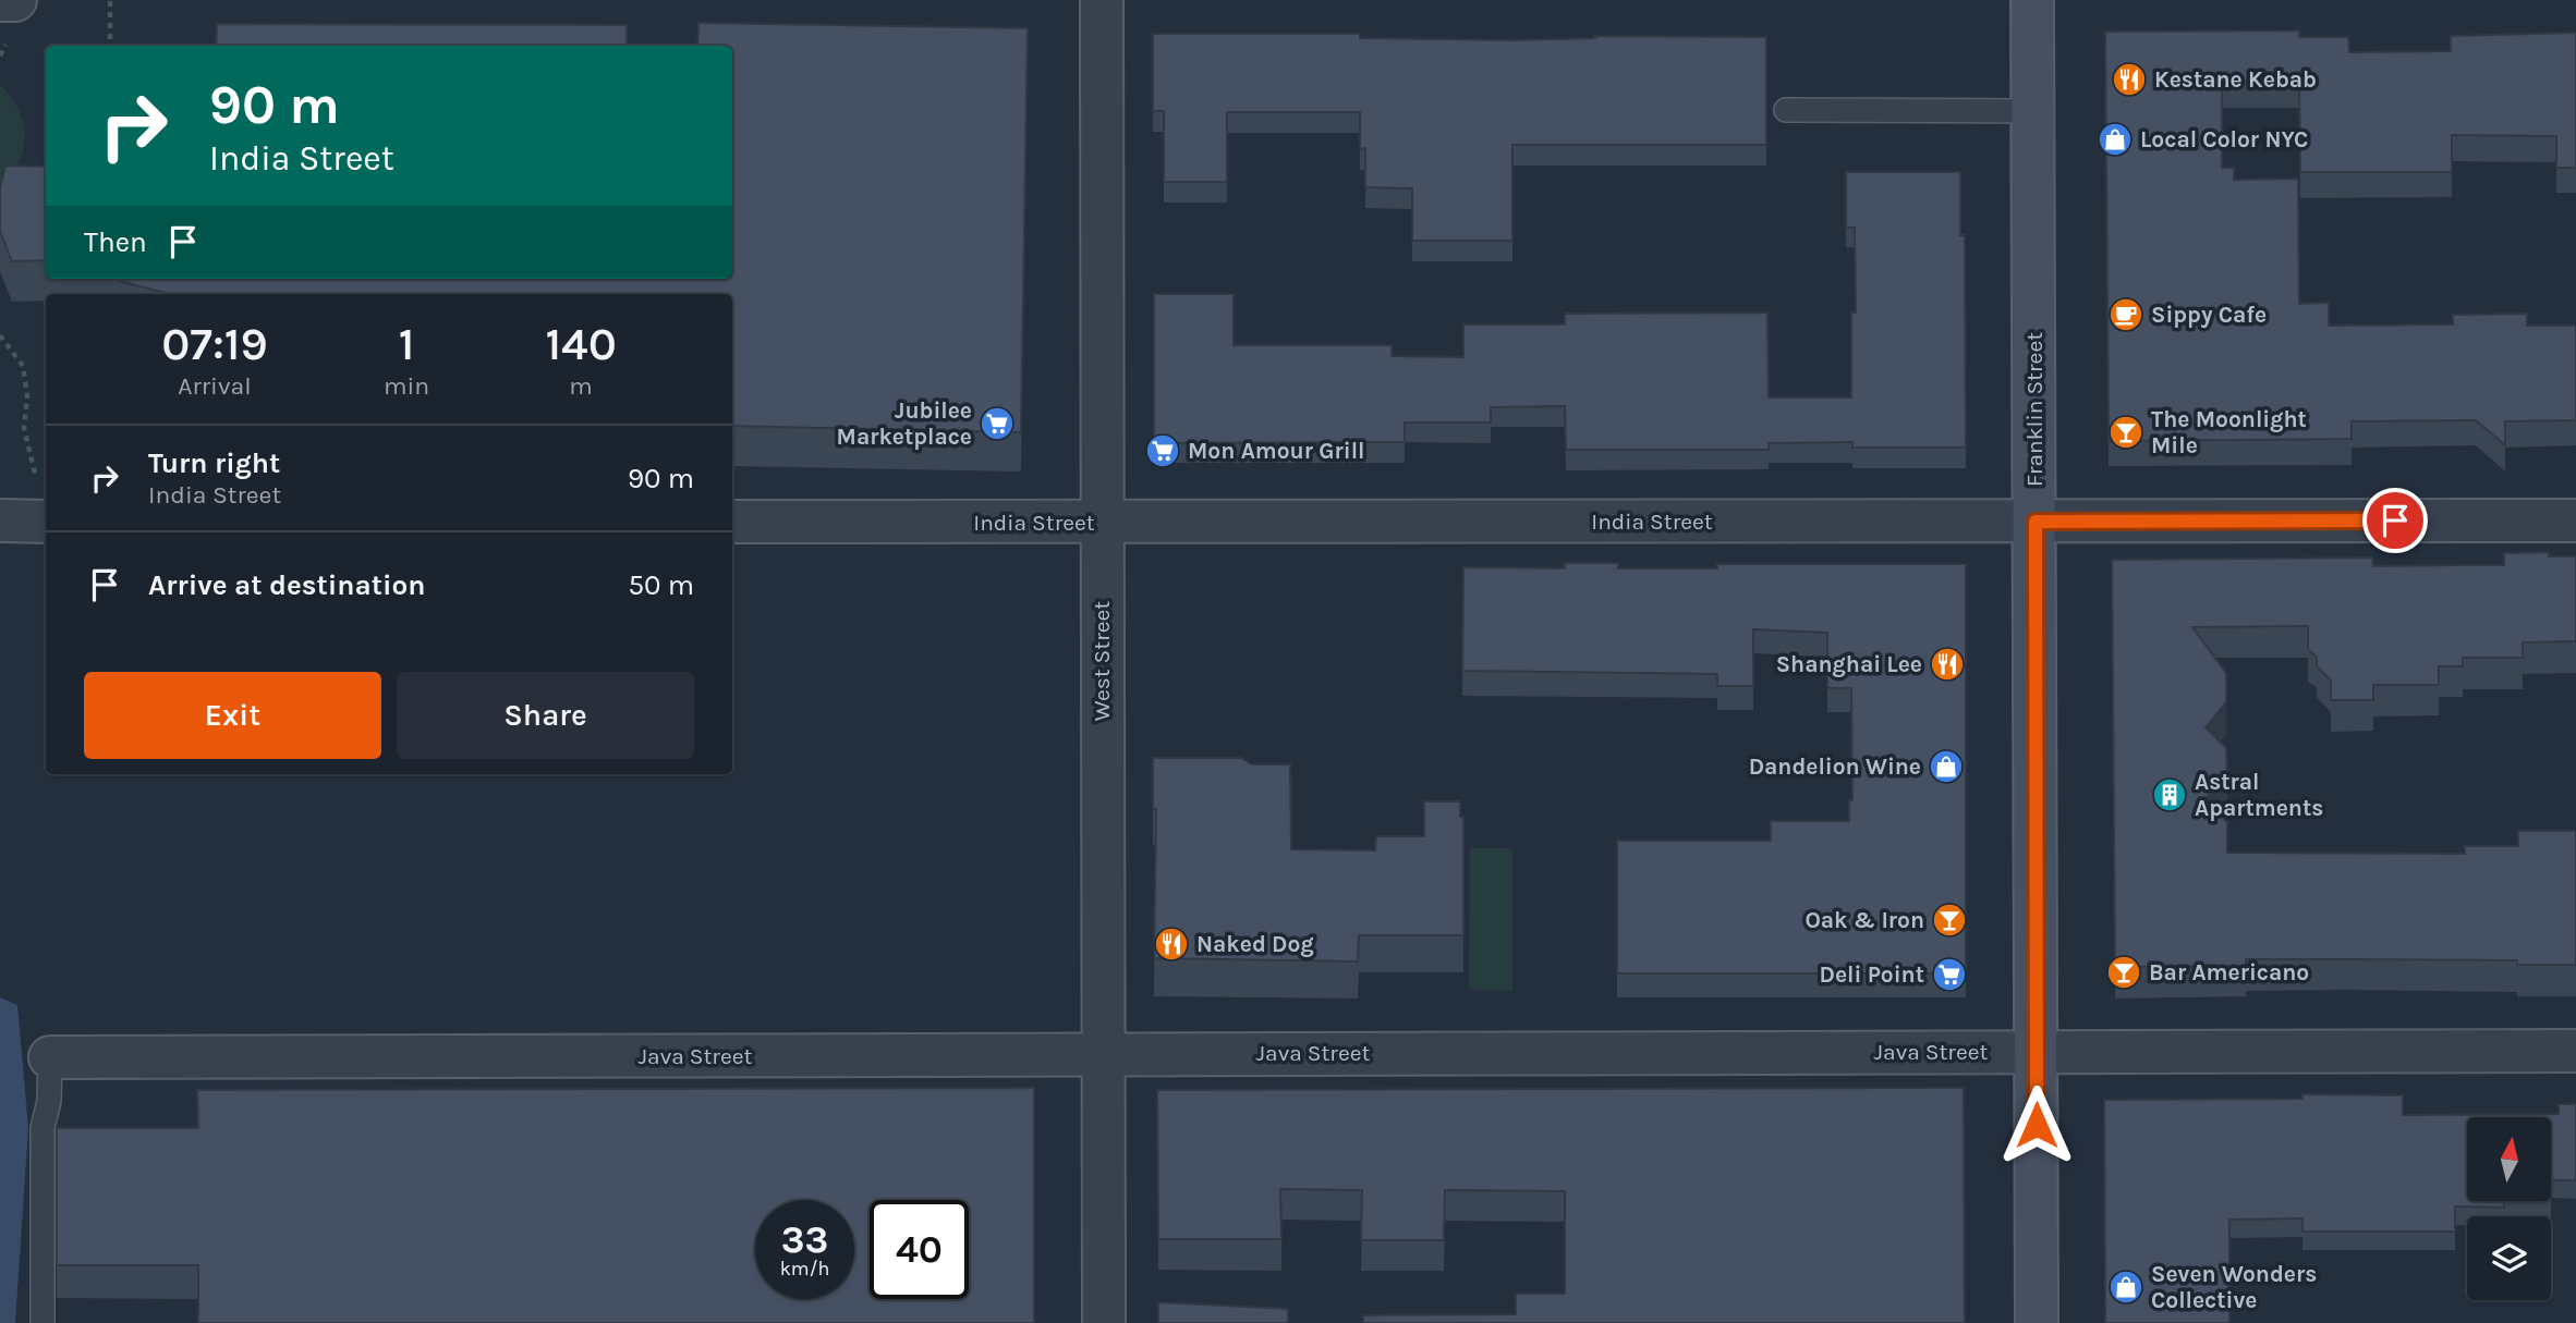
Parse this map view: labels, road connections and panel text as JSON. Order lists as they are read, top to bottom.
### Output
{
  "streets": {
    "street": [
      "Franklin Street",
      "India Street",
      "West Street",
      "Java Street"
    ]
  },
  "crossings": [
    ["Franklin Street", "India Street"],
    ["Franklin Street", "Java Street"],
    ["India Street", "West Street"],
    ["West Street", "Java Street"]
  ],
  "places": {
    "restaurant": ["Kestane Kebab", "Shanghai Lee", "Naked Dog"],
    "shop": ["Local Color NYC", "Dandelion Wine", "Seven Wonders Collective"],
    "cafe": ["Sippy Cafe"],
    "supermarket": ["Jubilee Marketplace", "Mon Amour Grill", "Deli Point"],
    "bar": ["The Moonlight Mile", "Oak & Iron", "Bar Americano"],
    "building": ["Astral Apartments"]
  },
  "north": "top",
  "page": {
    "turn": ["90 m", "India Street"],
    "then": "Then",
    "eta": [
      "07:19",
      "Arrival",
      "1",
      "min",
      "140",
      "m"
    ],
    "list": [
      {
        "name": "Turn right",
        "note": "India Street",
        "value": "90 m"
      },
      {
        "name": "Arrive at destination",
        "value": "50 m"
      }
    ],
    "buttons": ["Exit", "Share"],
    "speed": "33 km/h",
    "limit": "40"
  }
}
